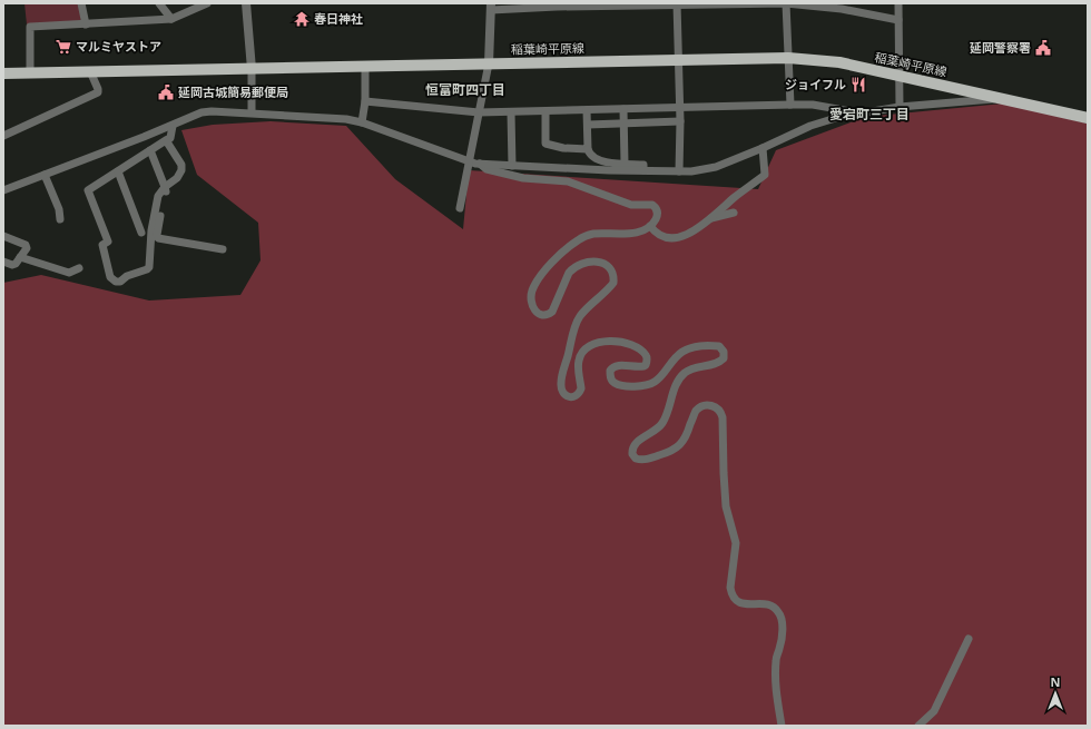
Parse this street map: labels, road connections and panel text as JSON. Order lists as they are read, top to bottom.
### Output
{
  "streets": {
    "main road": ["稲葉崎平原線"]
  },
  "districts": ["恒富町四丁目", "愛宕町三丁目"],
  "places": {
    "temple": ["春日神社"],
    "supermarket": ["マルミヤストア"],
    "public building": ["延岡警察署", "延岡古城簡易郵便局"],
    "restaurant": ["ジョイフル"]
  },
  "north": "top"
}
